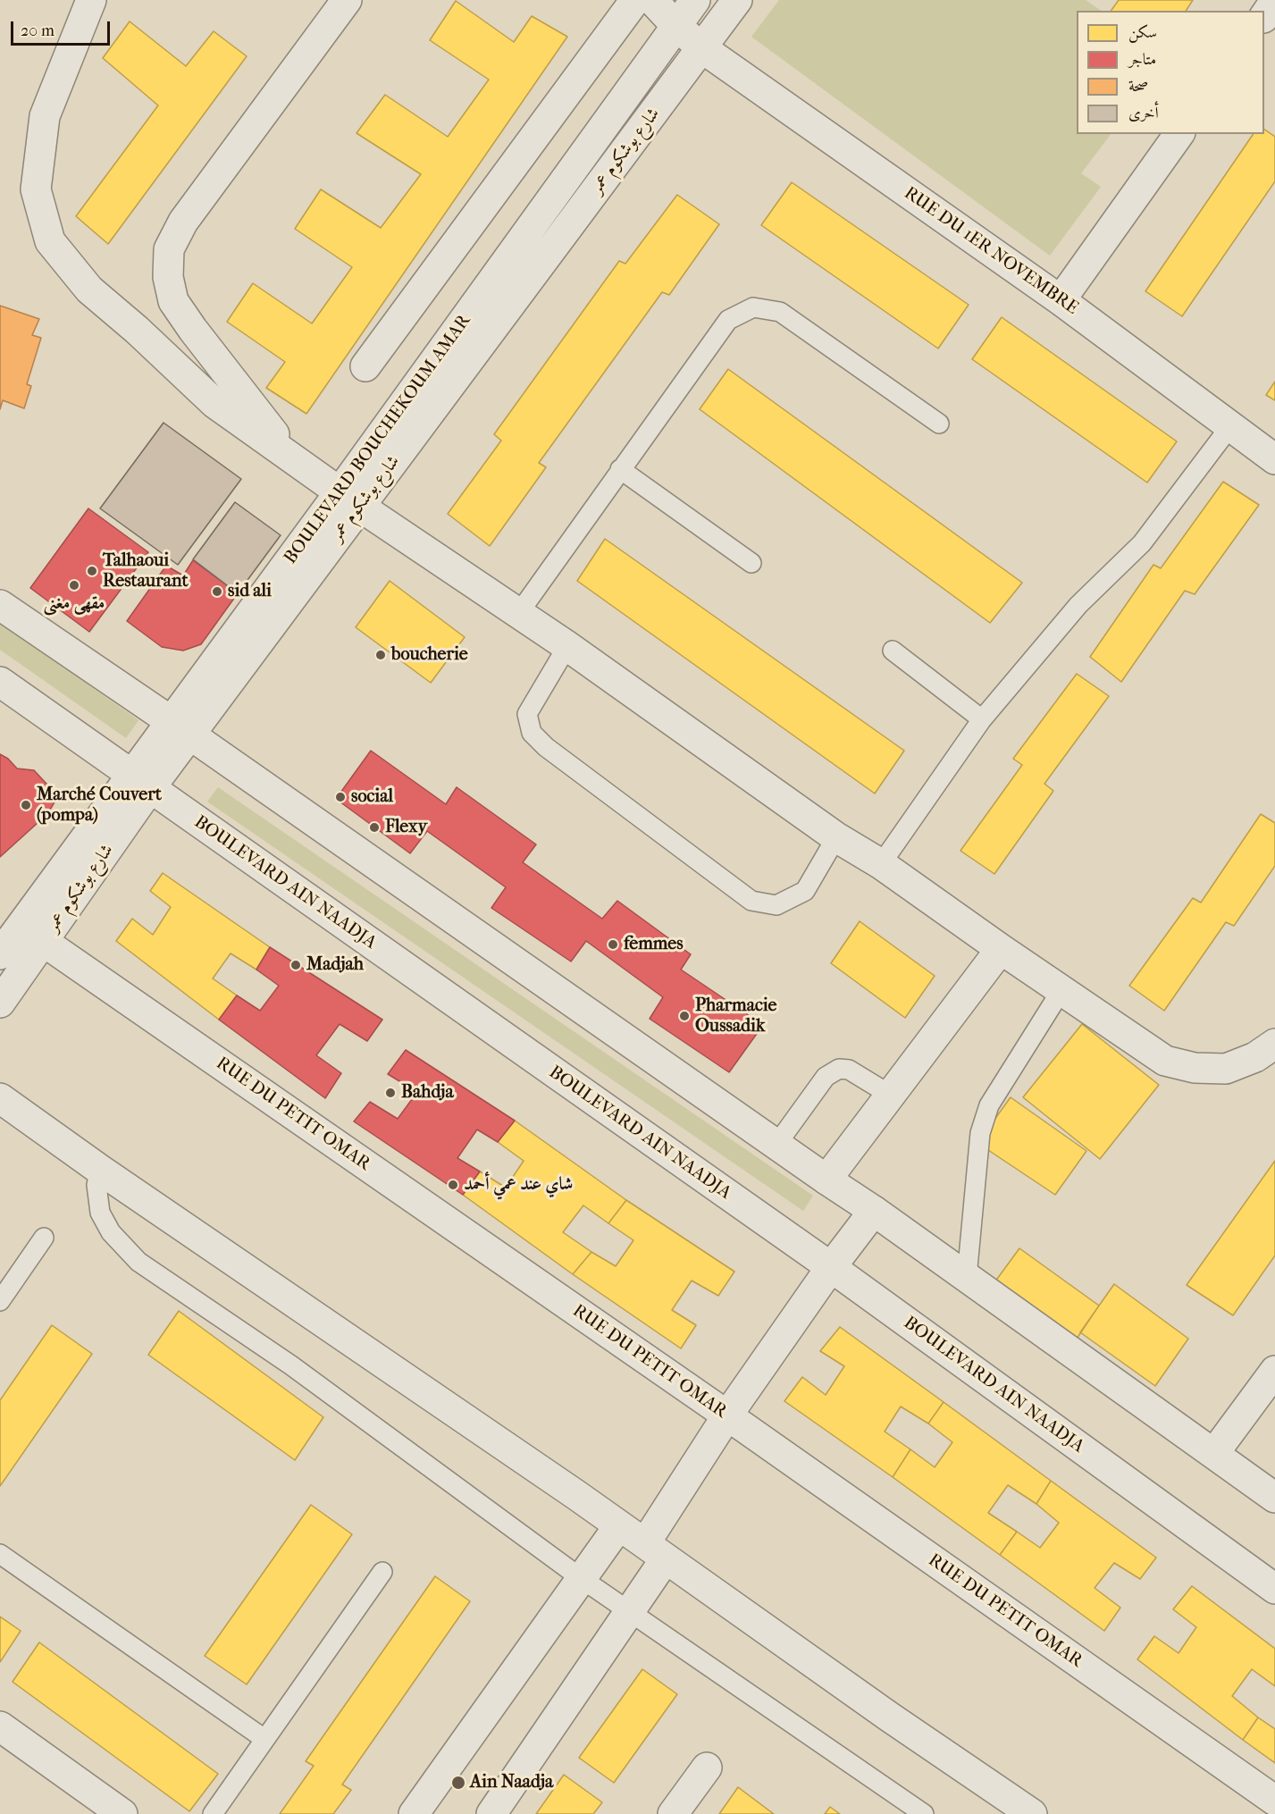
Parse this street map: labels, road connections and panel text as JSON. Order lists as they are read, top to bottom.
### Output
{
  "streets": {
    "street": [
      "شارع بوشكوم عمر",
      "RUE DU 1ER NOVEMBRE",
      "BOULEVARD BOUCHEKOUM AMAR",
      "BOULEVARD AIN NAADJA",
      "RUE DU PETIT OMAR"
    ]
  },
  "crossings": [
    ["شارع بوشكوم عمر", "RUE DU 1ER NOVEMBRE"],
    ["شارع بوشكوم عمر", "BOULEVARD BOUCHEKOUM AMAR"],
    ["شارع بوشكوم عمر", "BOULEVARD AIN NAADJA"],
    ["شارع بوشكوم عمر", "RUE DU PETIT OMAR"],
    ["RUE DU 1ER NOVEMBRE", "BOULEVARD BOUCHEKOUM AMAR"]
  ],
  "places": [
    "Talhaoui Restaurant",
    "مقهى مغنى",
    "sid ali",
    "boucherie",
    "social",
    "Marché Couvert (pompa)",
    "Flexy",
    "femmes",
    "Madjah",
    "Pharmacie Oussadik",
    "Bahdja",
    "شاي عند عمي أحمد",
    "Ain Naadja"
  ],
  "legend": [
    "سكن",
    "متاجر",
    "صحة",
    "أخرى"
  ],
  "scale_bar": "20 m"
}
